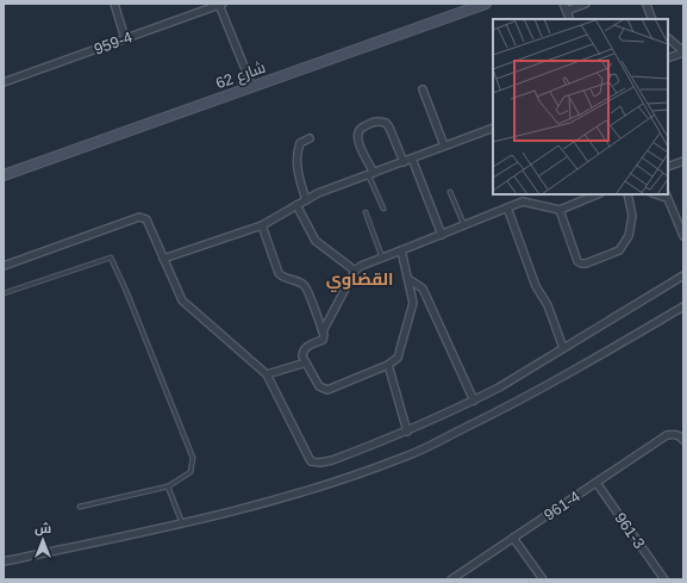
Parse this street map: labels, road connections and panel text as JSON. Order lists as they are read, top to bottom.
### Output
{
  "streets": {
    "street": [
      "959-4",
      "شارع 62",
      "961-4",
      "961-3"
    ]
  },
  "crossings": [
    ["961-4", "961-3"]
  ],
  "districts": ["القضاوي"],
  "north": "top"
}
